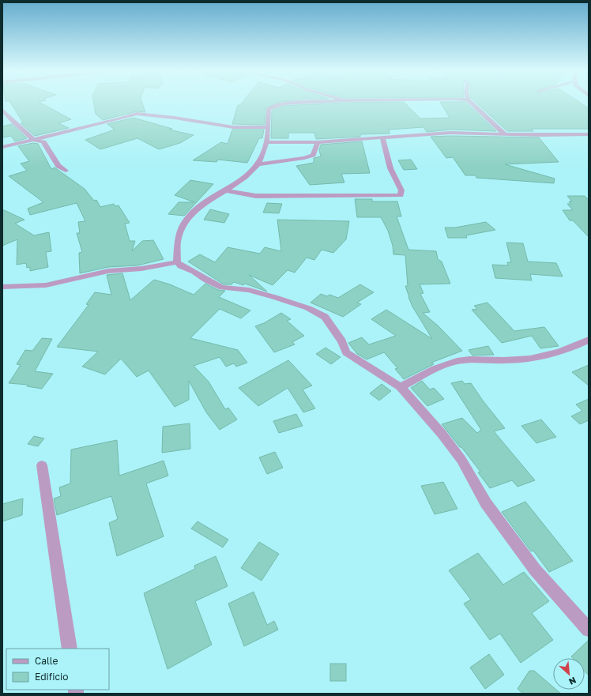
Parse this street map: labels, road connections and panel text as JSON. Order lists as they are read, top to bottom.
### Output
{
  "legend": ["Calle", "Edificio"],
  "north": "bottom right"
}
